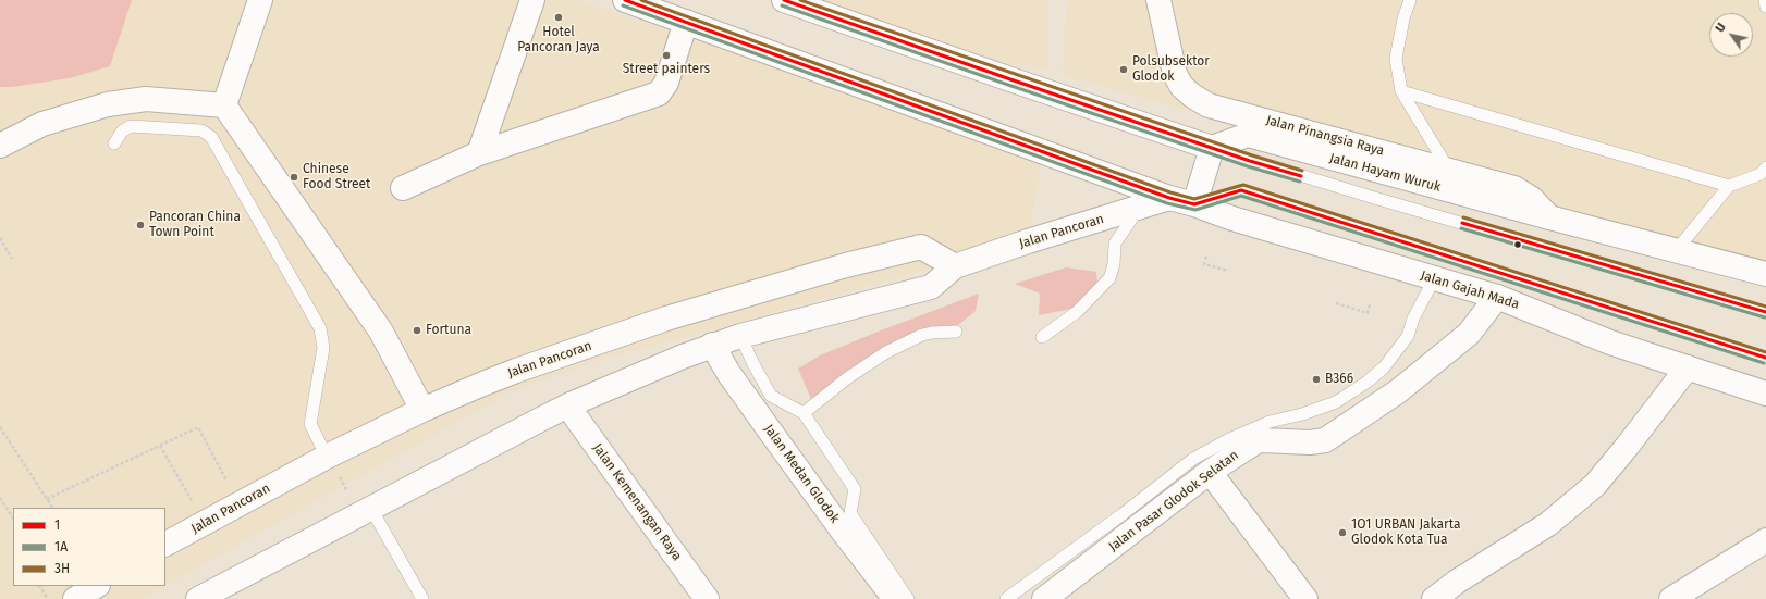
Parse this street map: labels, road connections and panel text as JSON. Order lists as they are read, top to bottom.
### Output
{
  "streets": {
    "main road": [
      "Jalan Pinangsia Raya",
      "Jalan Hayam Wuruk",
      "Jalan Pancoran",
      "Jalan Gajah Mada",
      "Jalan Medan Glodok",
      "Jalan Pasar Glodok Selatan",
      "Jalan Kemenangan Raya"
    ]
  },
  "crossings": [
    ["Jalan Pinangsia Raya", "Jalan Hayam Wuruk"],
    ["Jalan Pancoran", "Jalan Gajah Mada"],
    ["Jalan Pancoran", "Jalan Medan Glodok"],
    ["Jalan Pancoran", "Jalan Kemenangan Raya"],
    ["Jalan Gajah Mada", "Jalan Pasar Glodok Selatan"]
  ],
  "places": [
    "Hotel Pancoran Jaya",
    "Street painters",
    "Polsubsektor Glodok",
    "Chinese Food Street",
    "Pancoran China Town Point",
    "Fortuna",
    "B366",
    "1O1 URBAN Jakarta Glodok Kota Tua"
  ],
  "lines": ["transit line 1", "transit line 3H", "transit line 1A"],
  "legend": ["1", "1A", "3H"],
  "north": "top left"
}
